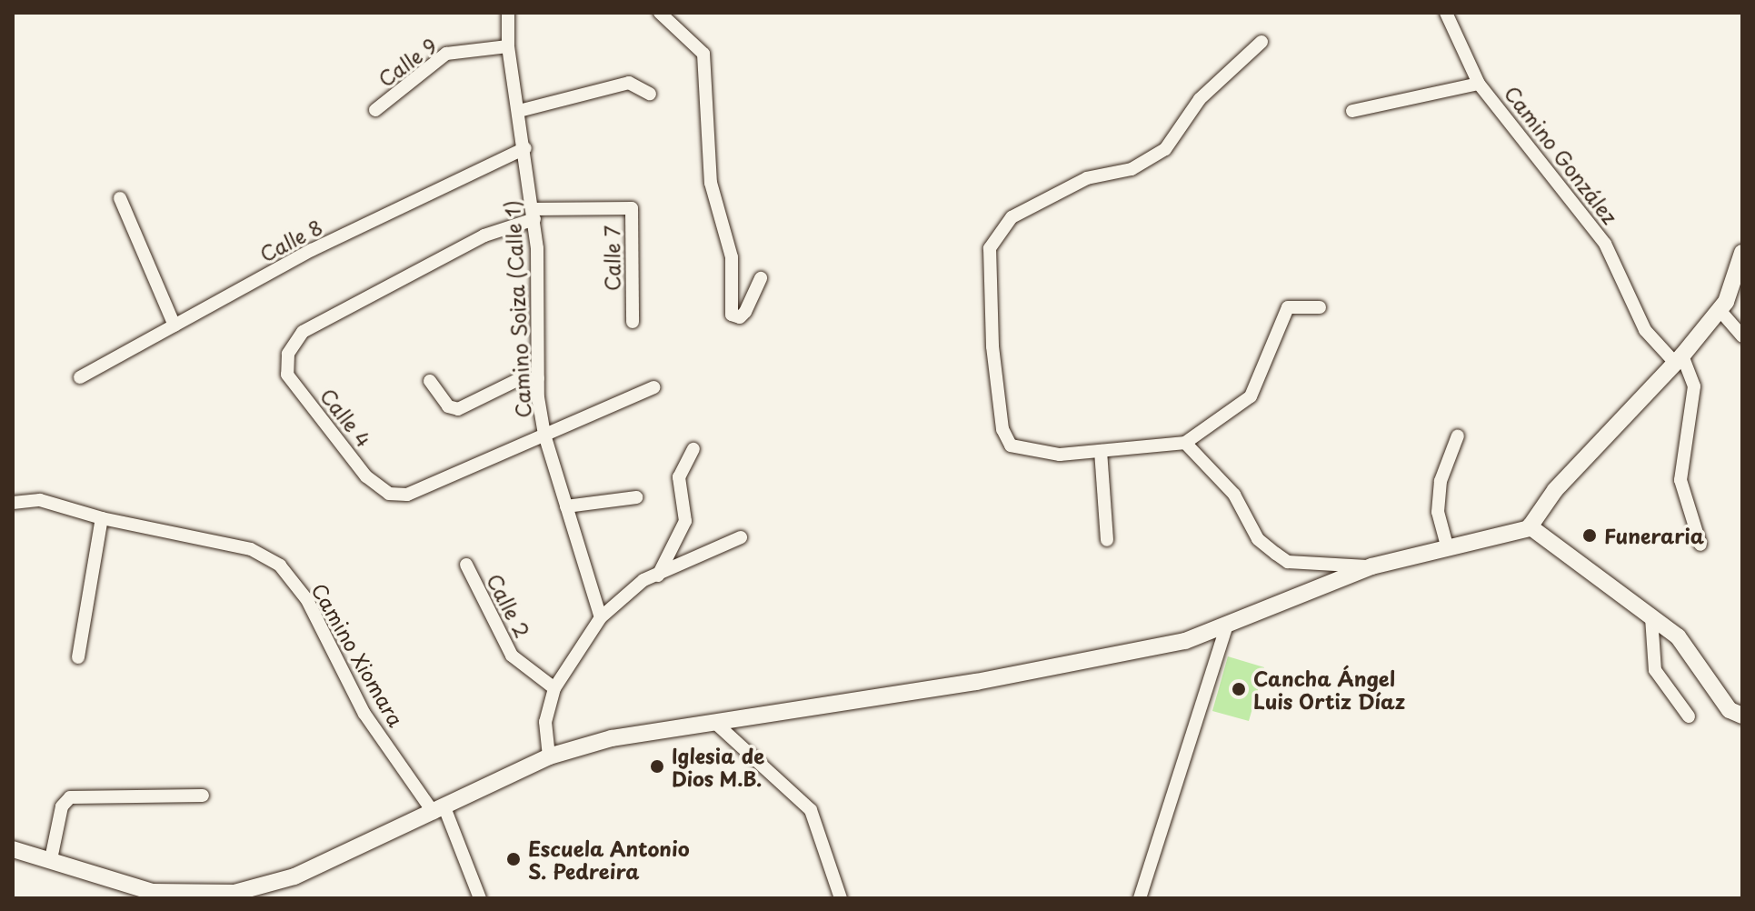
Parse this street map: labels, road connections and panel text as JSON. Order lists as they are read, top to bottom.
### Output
{
  "streets": {
    "street": [
      "Calle 9",
      "Camino González",
      "Calle 8",
      "Calle 7",
      "Camino Soiza (Calle 1)",
      "Calle 4",
      "Calle 2",
      "Camino Xiomara"
    ]
  },
  "crossings": [
    ["Calle 9", "Camino Soiza (Calle 1)"],
    ["Calle 8", "Camino Soiza (Calle 1)"],
    ["Calle 7", "Camino Soiza (Calle 1)"],
    ["Calle 7", "Calle 4"],
    ["Camino Soiza (Calle 1)", "Calle 4"]
  ],
  "places": [
    "Funeraria",
    "Cancha Ángel Luis Ortiz Díaz",
    "Iglesia de Dios M.B.",
    "Escuela Antonio S. Pedreira"
  ]
}
